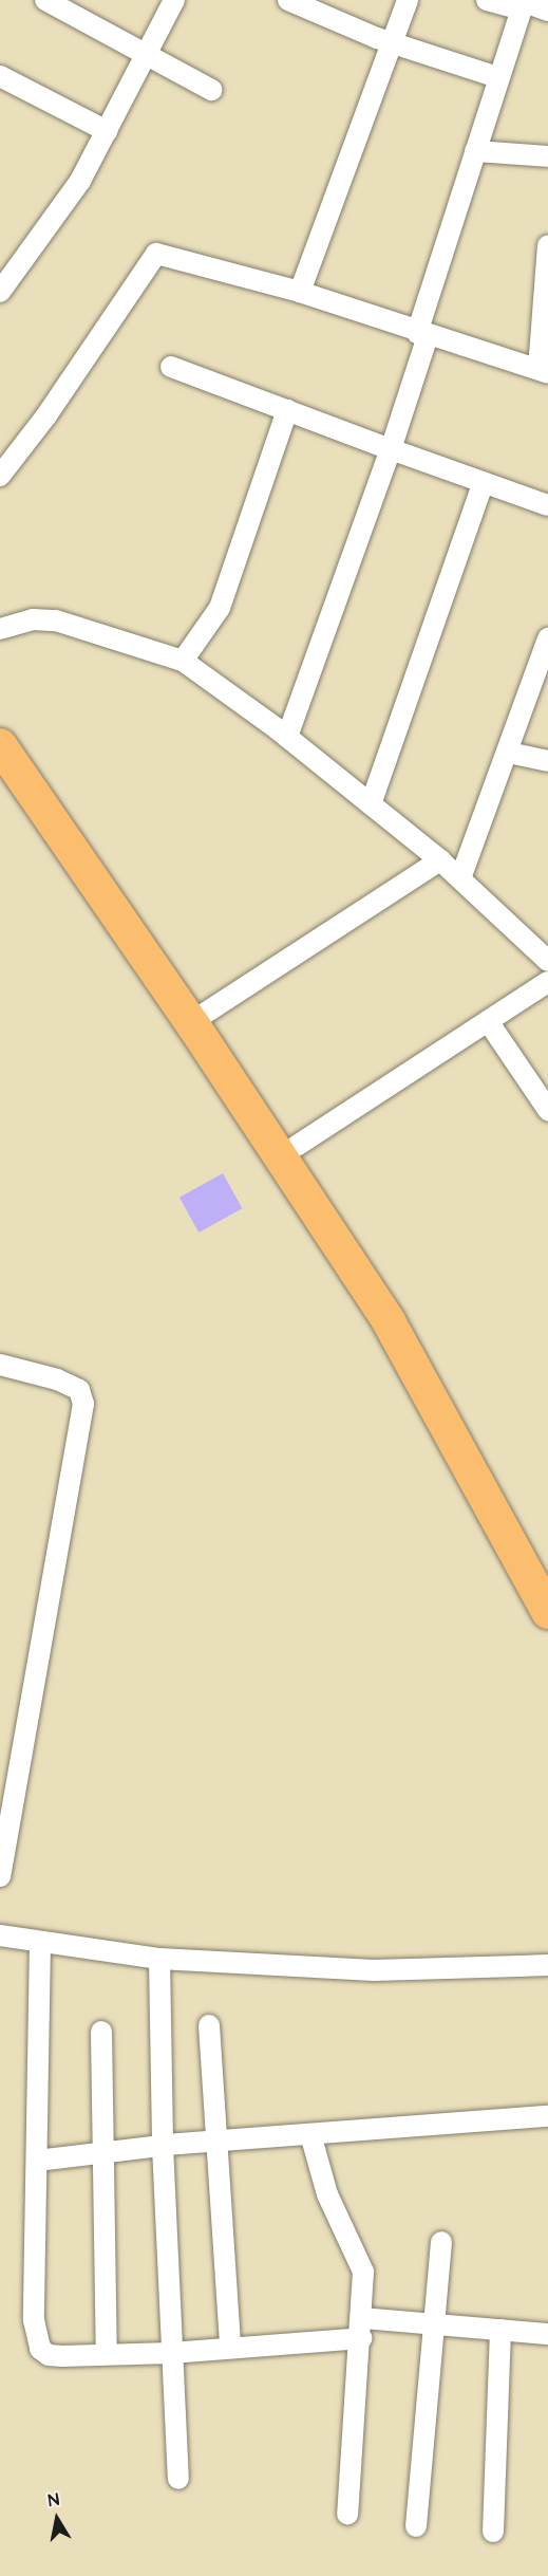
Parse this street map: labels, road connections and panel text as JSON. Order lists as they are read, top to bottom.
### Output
{
  "north": "top"
}
